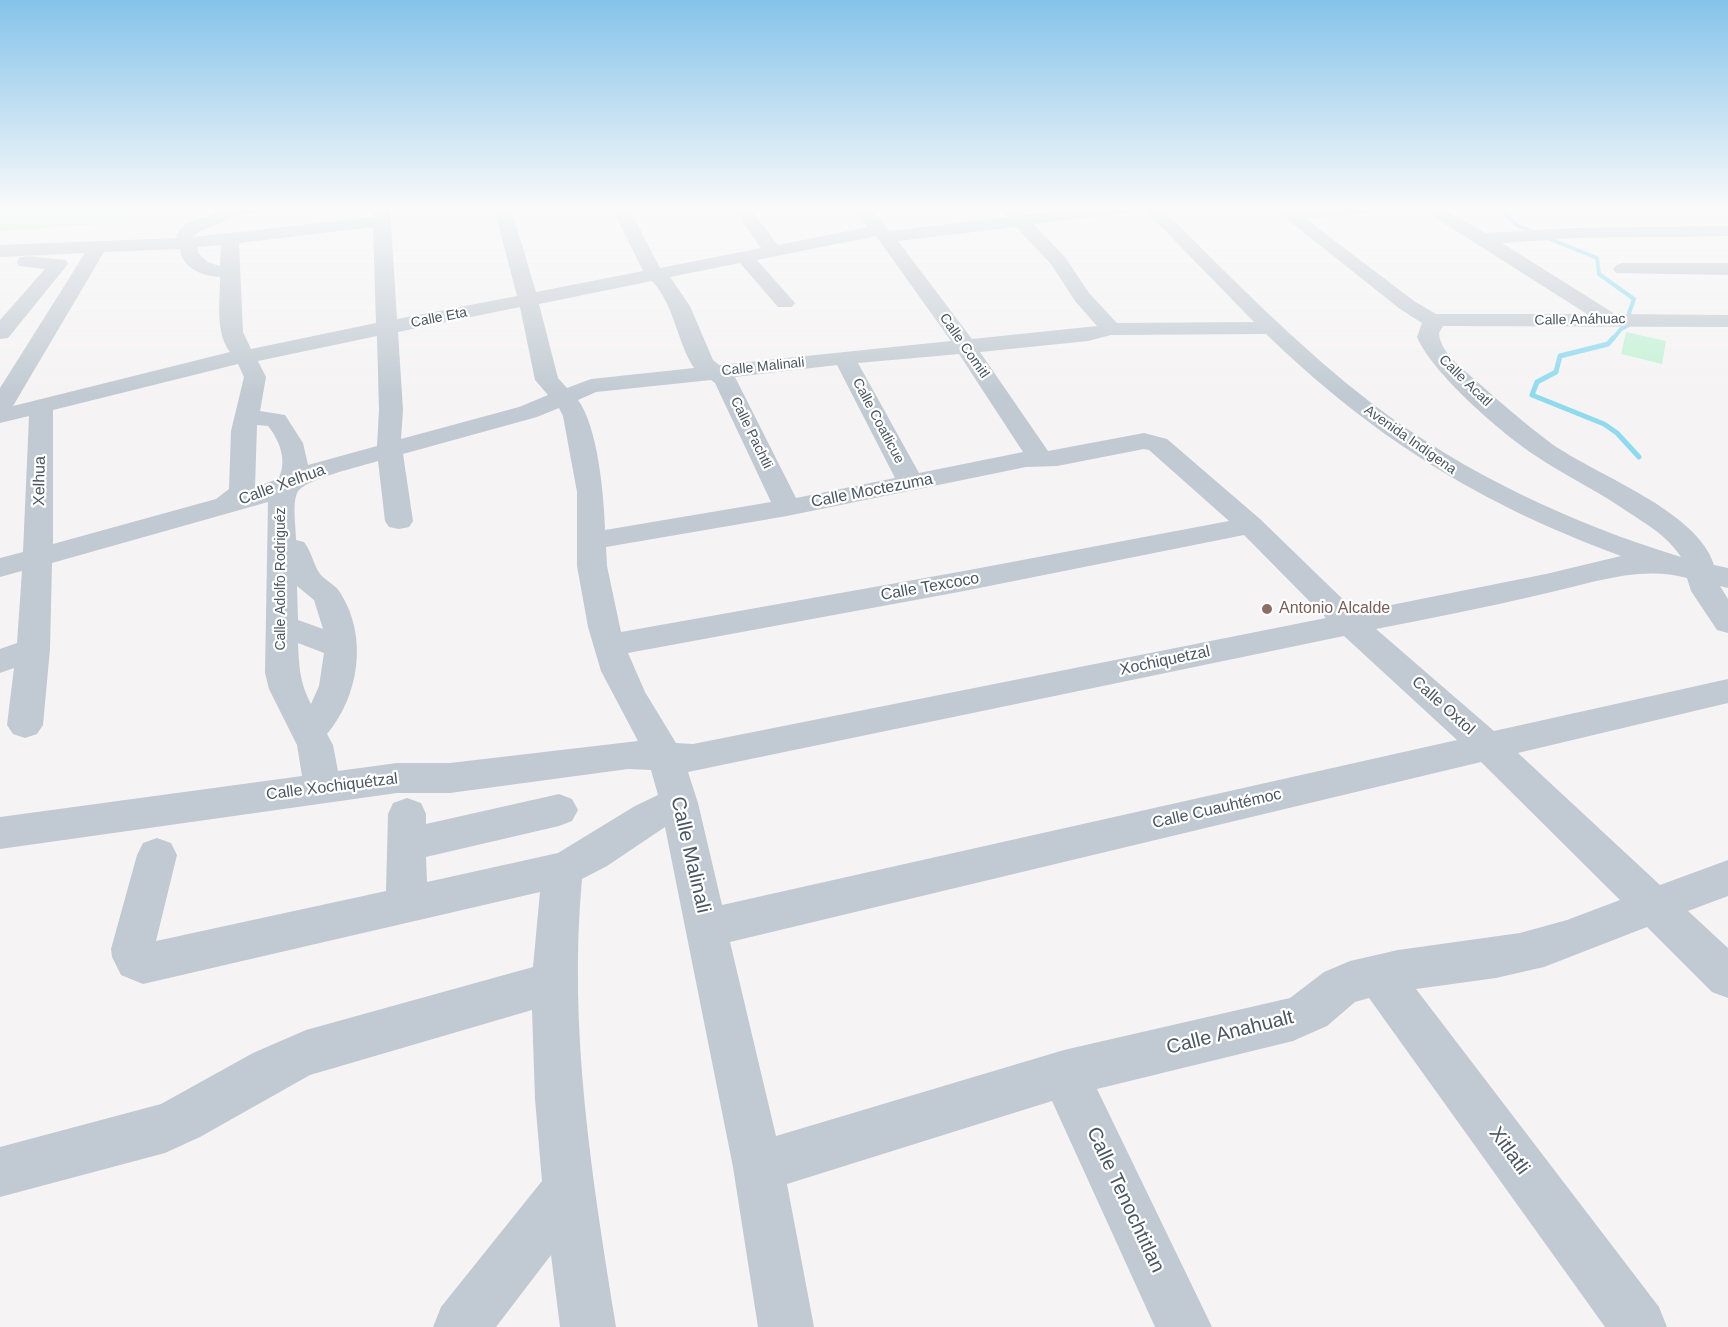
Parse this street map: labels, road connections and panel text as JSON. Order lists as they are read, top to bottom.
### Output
{
  "streets": {
    "street": [
      "Calle Eta",
      "Calle Anáhuac",
      "Calle Comitl",
      "Calle Malinali",
      "Calle Acatl",
      "Calle Coatlicue",
      "Calle Pachtli",
      "Avenida Indígena",
      "Xelhua",
      "Calle Xelhua",
      "Calle Moctezuma",
      "Calle Adolfo Rodriguéz",
      "Calle Texcoco",
      "Xochiquetzal",
      "Calle Oxtol",
      "Calle Xochiquétzal",
      "Calle Cuauhtémoc",
      "Calle Anahualt",
      "Xitlatli",
      "Calle Tenochtitlan"
    ]
  },
  "crossings": [
    ["Calle Eta", "Calle Malinali"],
    ["Calle Eta", "Calle Pachtli"],
    ["Calle Eta", "Xelhua"],
    ["Calle Anáhuac", "Calle Acatl"],
    ["Calle Comitl", "Calle Malinali"],
    ["Calle Comitl", "Calle Moctezuma"],
    ["Calle Malinali", "Calle Coatlicue"],
    ["Calle Malinali", "Calle Pachtli"],
    ["Calle Malinali", "Avenida Indígena"],
    ["Calle Malinali", "Calle Xelhua"],
    ["Calle Malinali", "Calle Moctezuma"],
    ["Calle Malinali", "Calle Texcoco"],
    ["Calle Malinali", "Xochiquetzal"],
    ["Calle Malinali", "Calle Xochiquétzal"],
    ["Calle Malinali", "Calle Cuauhtémoc"],
    ["Calle Malinali", "Calle Anahualt"],
    ["Calle Acatl", "Avenida Indígena"],
    ["Calle Coatlicue", "Calle Moctezuma"],
    ["Calle Pachtli", "Calle Moctezuma"],
    ["Avenida Indígena", "Xochiquetzal"],
    ["Xelhua", "Calle Xelhua"],
    ["Calle Xelhua", "Calle Adolfo Rodriguéz"],
    ["Calle Moctezuma", "Calle Oxtol"],
    ["Calle Adolfo Rodriguéz", "Calle Xochiquétzal"],
    ["Calle Texcoco", "Calle Oxtol"],
    ["Xochiquetzal", "Calle Oxtol"],
    ["Xochiquetzal", "Calle Xochiquétzal"],
    ["Calle Oxtol", "Calle Cuauhtémoc"],
    ["Calle Oxtol", "Calle Anahualt"],
    ["Calle Anahualt", "Xitlatli"],
    ["Calle Anahualt", "Calle Tenochtitlan"]
  ],
  "places": ["Antonio Alcalde"]
}
